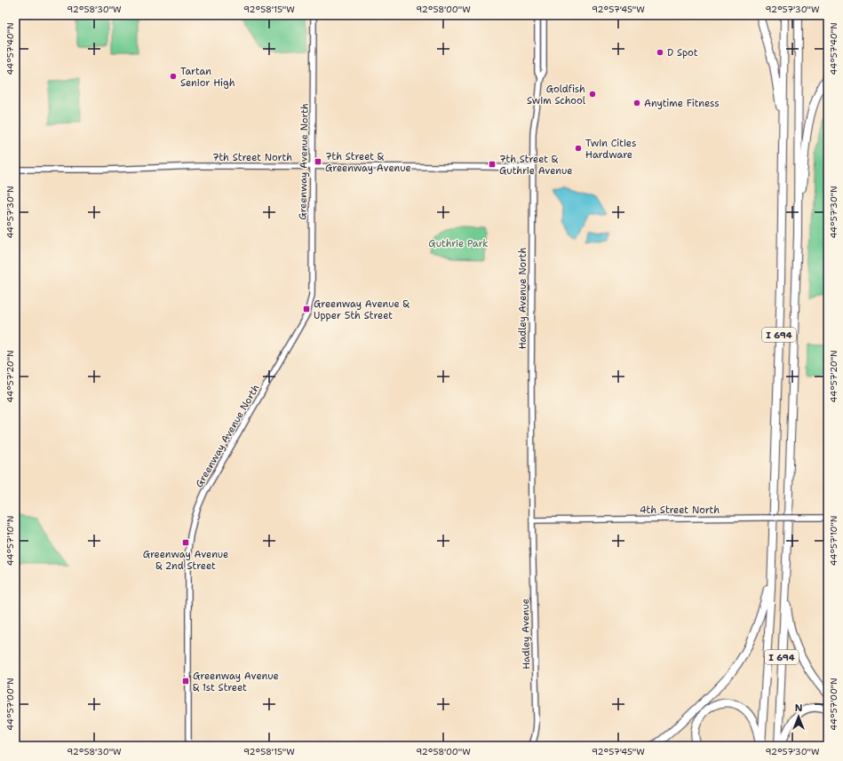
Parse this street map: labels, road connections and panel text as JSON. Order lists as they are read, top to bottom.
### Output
{
  "streets": {
    "highway": ["I 694"],
    "street": [
      "7th Street North",
      "Greenway Avenue North",
      "Hadley Avenue North",
      "4th Street North",
      "Hadley Avenue"
    ]
  },
  "crossings": [
    ["7th Street North", "Greenway Avenue North"],
    ["7th Street North", "Hadley Avenue North"],
    ["Hadley Avenue North", "4th Street North"],
    ["Hadley Avenue North", "Hadley Avenue"],
    ["4th Street North", "Hadley Avenue"]
  ],
  "parks": ["Guthrie Park"],
  "places": {
    "other": [
      "D Spot",
      "Tartan Senior High",
      "Goldfish Swim School",
      "Anytime Fitness",
      "Twin Cities Hardware"
    ],
    "transit": [
      "7th Street & Greenway Avenue",
      "7th Street & Guthrie Avenue",
      "Greenway Avenue & Upper 5th Street",
      "Greenway Avenue & 2nd Street",
      "Greenway Avenue & 1st Street"
    ]
  },
  "north": "top",
  "coordinates": [
    "92°58'30\"W",
    "92°58'15\"W",
    "92°58'00\"W",
    "92°57'45\"W",
    "92°57'30\"W",
    "44°57'40\"N",
    "44°57'30\"N",
    "44°57'20\"N",
    "44°57'10\"N",
    "44°57'00\"N"
  ]
}
